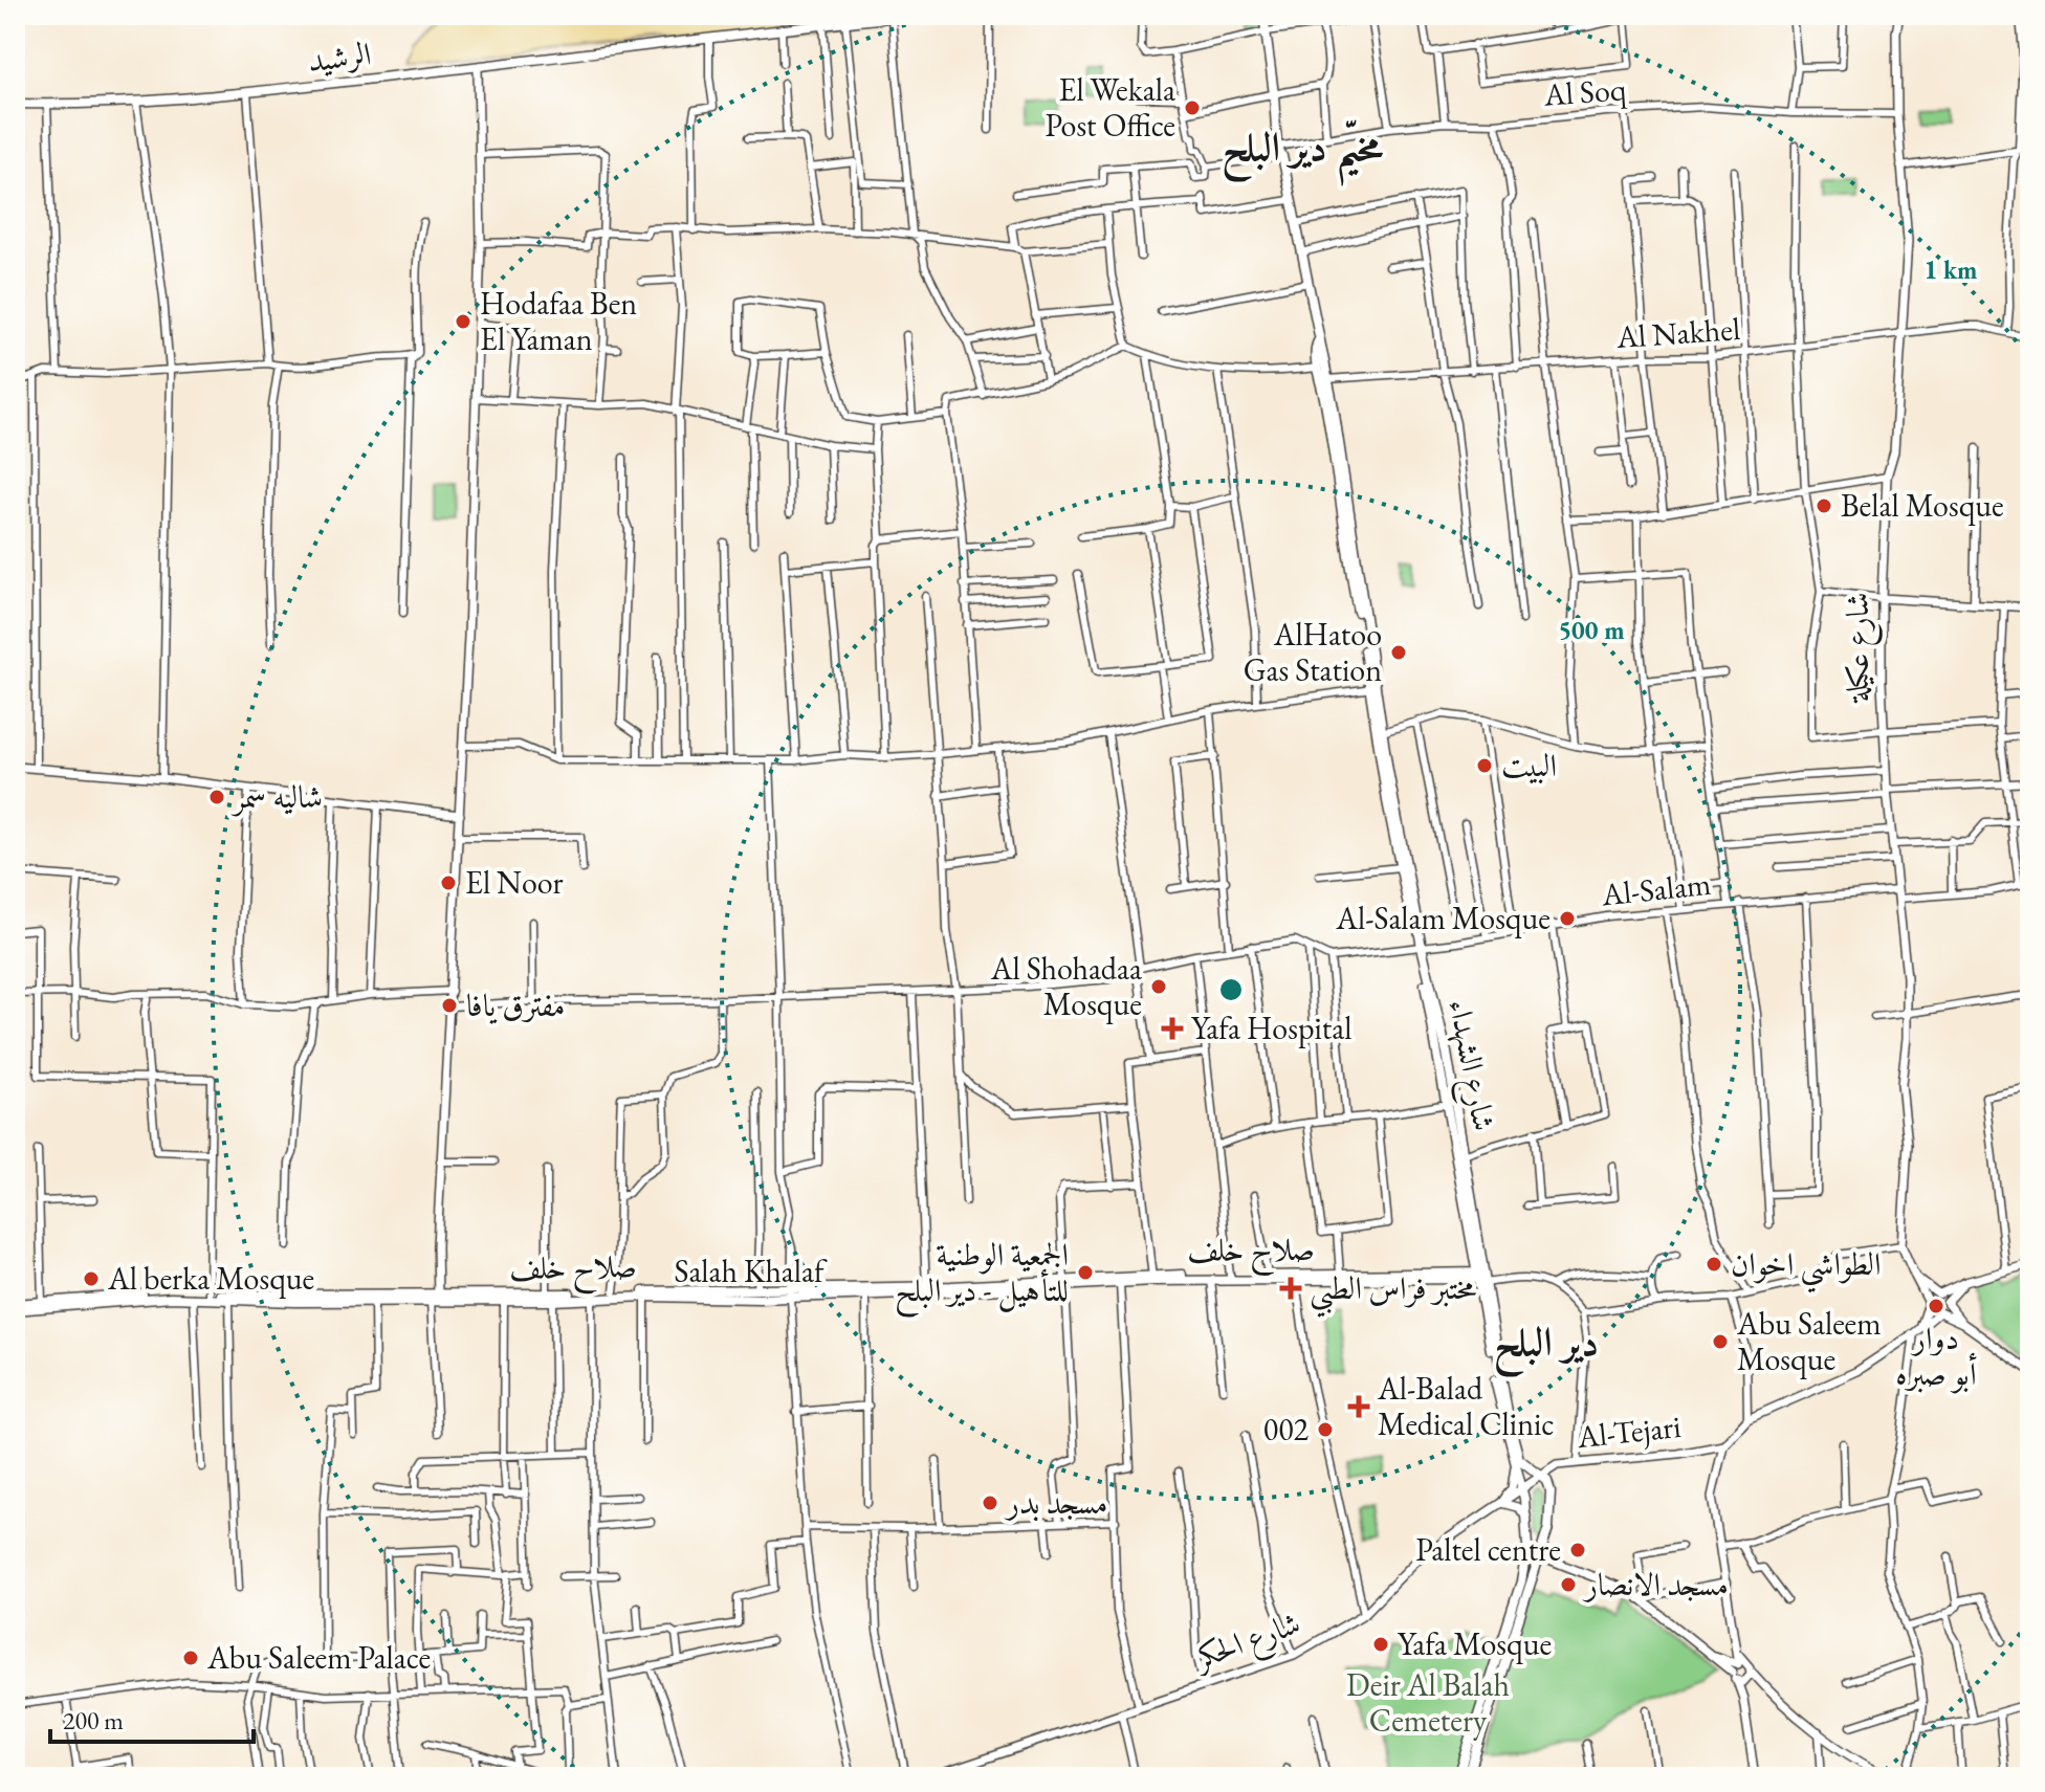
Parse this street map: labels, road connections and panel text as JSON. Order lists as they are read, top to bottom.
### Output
{
  "streets": {
    "main road": [
      "الرشيد",
      "شارع الشهداء",
      "صلاح خلف",
      "Salah Khalaf"
    ],
    "street": [
      "Al Soq",
      "Al Nakhel",
      "شارع عكيلة",
      "Al-Salam",
      "Al-Tejari",
      "شارع الحكر"
    ]
  },
  "crossings": [
    ["Al Soq", "شارع عكيلة"],
    ["Al Soq", "شارع الشهداء"],
    ["Al Nakhel", "شارع عكيلة"],
    ["Al Nakhel", "شارع الشهداء"],
    ["شارع عكيلة", "Al-Salam"],
    ["Al-Salam", "شارع الشهداء"],
    ["شارع الشهداء", "صلاح خلف"],
    ["شارع الشهداء", "Salah Khalaf"],
    ["شارع الشهداء", "Al-Tejari"],
    ["شارع الشهداء", "شارع الحكر"],
    ["صلاح خلف", "Salah Khalaf"],
    ["Al-Tejari", "شارع الحكر"]
  ],
  "districts": ["مخيّم دير البلح", "دير البلح"],
  "parks": ["Deir Al Balah Cemetery"],
  "places": {
    "other": [
      "El Wekala Post Office",
      "Hodafaa Ben El Yaman",
      "Belal Mosque",
      "AlHatoo Gas Station",
      "البيت",
      "شاليه سمر",
      "El Noor",
      "Al-Salam Mosque",
      "Al Shohadaa Mosque",
      "مفترق يافا",
      "الطواشي اخوان",
      "الجمعية الوطنية للتأهيل - دير البلح",
      "Al berka Mosque",
      "دوار أبو صبره",
      "Abu Saleem Mosque",
      "002",
      "مسجد بدر",
      "Paltel centre",
      "مسجد الانصار",
      "Yafa Mosque",
      "Abu Saleem Palace"
    ],
    "health": ["Yafa Hospital", "مختبر فراس الطبي", "Al-Balad Medical Clinic"]
  },
  "scale_bar": "200 m",
  "rings": ["1 km", "500 m"]
}
